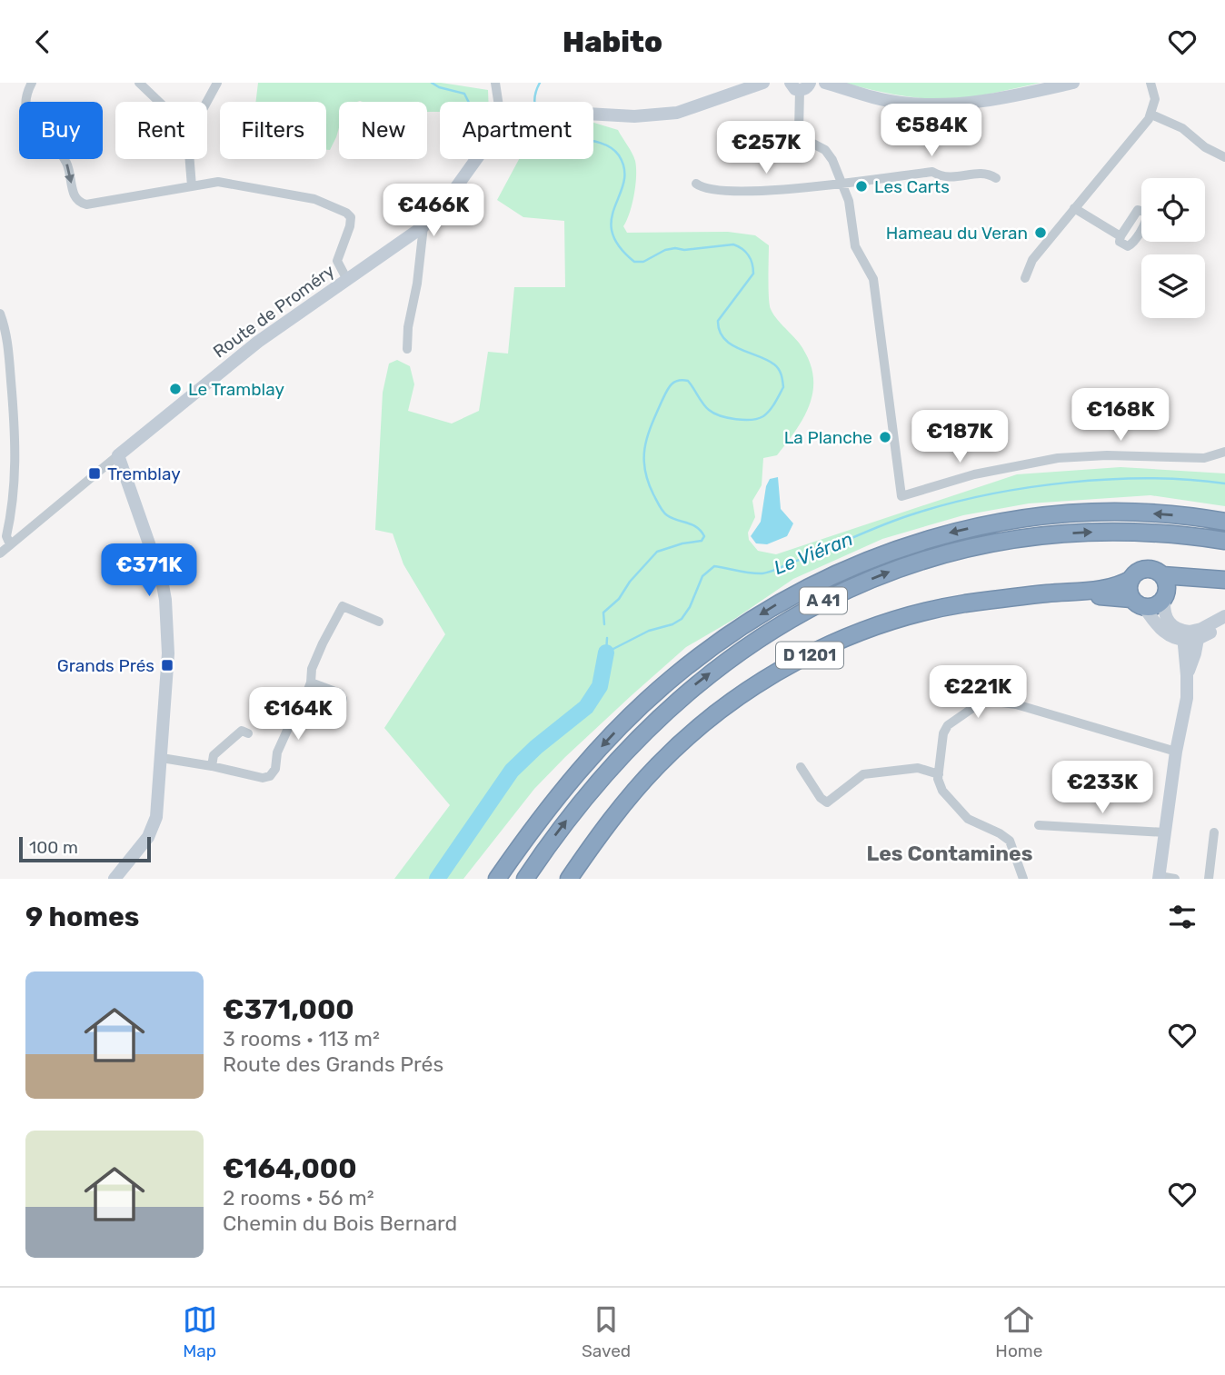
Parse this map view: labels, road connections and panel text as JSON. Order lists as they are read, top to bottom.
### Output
{
  "streets": {
    "highway": ["A 41", "D 1201"],
    "street": ["Route de Proméry"]
  },
  "districts": ["Les Contamines"],
  "water": ["Le Viéran"],
  "places": {
    "other": [
      "Les Carts",
      "Hameau du Veran",
      "Le Tramblay",
      "La Planche"
    ],
    "transit": ["Tremblay", "Grands Prés"]
  },
  "scale_bar": "100 m",
  "page": {
    "header": "Habito",
    "chip": [
      "Buy",
      "Rent",
      "Filters",
      "New",
      "Apartment"
    ],
    "price": [
      "€584K",
      "€257K",
      "€466K",
      "€168K",
      "€187K",
      "€371K",
      "€221K",
      "€164K",
      "€233K"
    ],
    "scale": "100 m",
    "heading": "9 homes",
    "list": [
      {
        "name": "€371,000",
        "note": "3 rooms · 113 m² · Route des Grands Prés"
      },
      {
        "name": "€164,000",
        "note": "2 rooms · 56 m² · Chemin du Bois Bernard"
      }
    ],
    "tabs": ["Map", "Saved", "Home"]
  }
}
